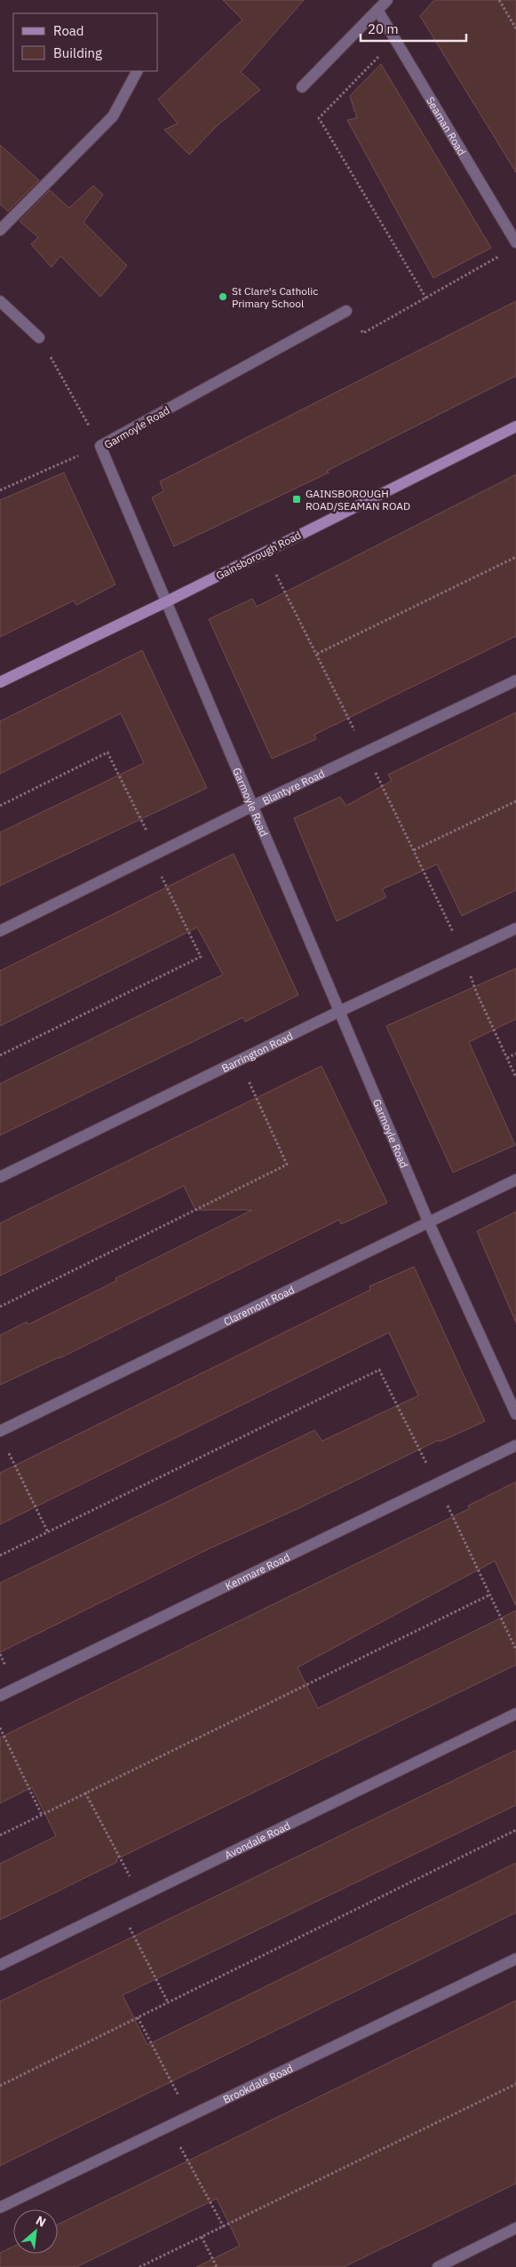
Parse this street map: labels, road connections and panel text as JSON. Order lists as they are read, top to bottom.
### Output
{
  "streets": {
    "main road": ["Gainsborough Road"],
    "street": [
      "Seaman Road",
      "Garmoyle Road",
      "Blantyre Road",
      "Barrington Road",
      "Claremont Road",
      "Kenmare Road",
      "Avondale Road",
      "Brookdale Road"
    ]
  },
  "crossings": [
    ["Garmoyle Road", "Gainsborough Road"],
    ["Garmoyle Road", "Blantyre Road"],
    ["Garmoyle Road", "Barrington Road"],
    ["Garmoyle Road", "Claremont Road"]
  ],
  "places": {
    "other": ["St Clare's Catholic Primary School"],
    "transit": ["GAINSBOROUGH ROAD/SEAMAN ROAD"]
  },
  "legend": ["Road", "Building"],
  "scale_bar": "20 m",
  "north": "top right"
}
